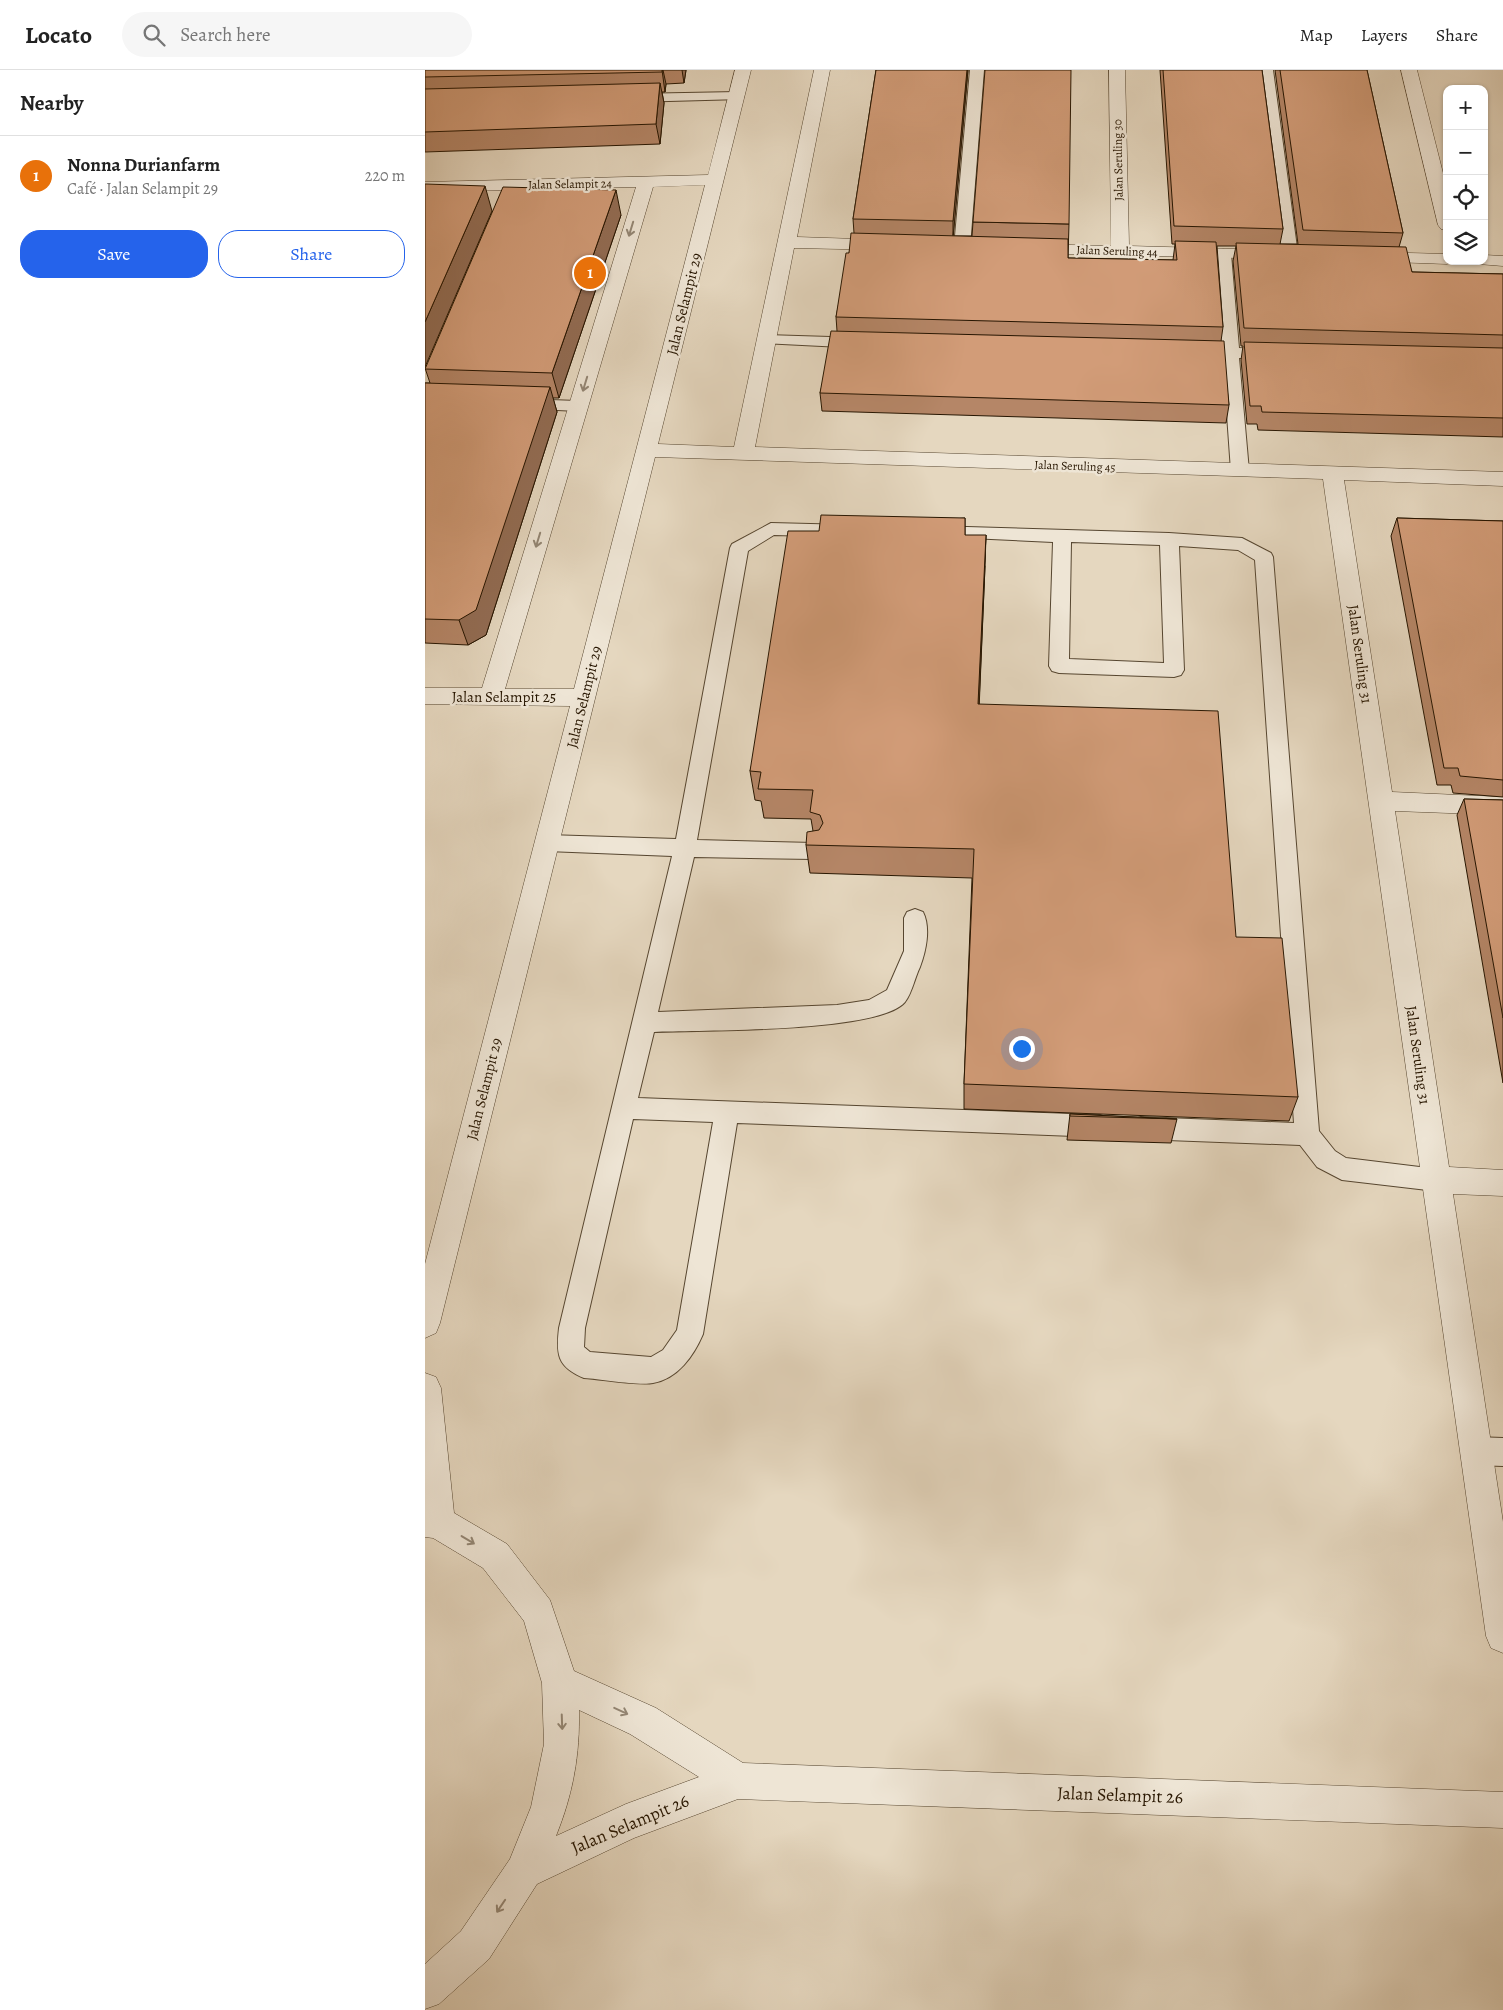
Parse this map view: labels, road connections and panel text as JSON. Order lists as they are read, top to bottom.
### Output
{
  "streets": {
    "street": [
      "Jalan Seruling 30",
      "Jalan Selampit 24",
      "Jalan Seruling 44",
      "Jalan Selampit 29",
      "Jalan Seruling 45",
      "Jalan Seruling 31",
      "Jalan Selampit 25",
      "Jalan Selampit 26"
    ]
  },
  "crossings": [
    ["Jalan Seruling 30", "Jalan Seruling 44"],
    ["Jalan Selampit 24", "Jalan Selampit 29"],
    ["Jalan Selampit 29", "Jalan Seruling 45"],
    ["Jalan Selampit 29", "Jalan Selampit 25"],
    ["Jalan Seruling 45", "Jalan Seruling 31"]
  ],
  "page": {
    "header": "Locato",
    "search": "Search here",
    "nav": ["Map", "Layers", "Share"],
    "heading": "Nearby",
    "map_buttons": ["+", "−"],
    "list": [
      {
        "mark": "1",
        "name": "Nonna Durianfarm",
        "note": "Café · Jalan Selampit 29",
        "value": "220 m"
      }
    ],
    "buttons": ["Save", "Share"],
    "pins": "1"
  }
}
